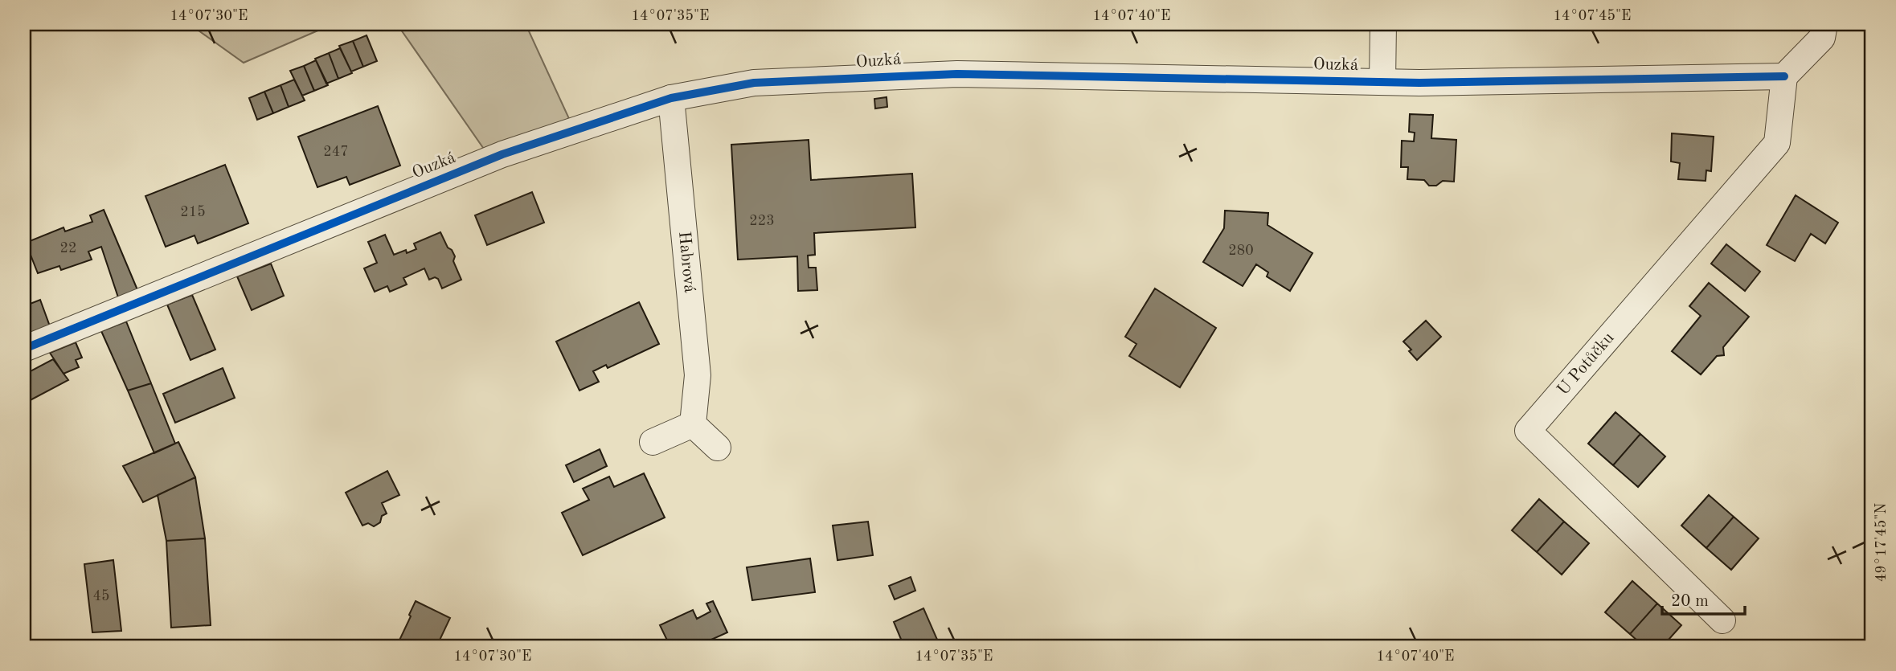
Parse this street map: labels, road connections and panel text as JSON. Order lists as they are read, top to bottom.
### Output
{
  "streets": {
    "street": ["Ouzká", "Habrová", "U Potůčku"]
  },
  "crossings": [
    ["Ouzká", "Habrová"],
    ["Ouzká", "U Potůčku"]
  ],
  "house_numbers": [
    "247",
    "215",
    "223",
    "22",
    "280",
    "45"
  ],
  "scale_bar": "20 m",
  "coordinates": [
    "14°07'30\"E",
    "14°07'35\"E",
    "14°07'40\"E",
    "14°07'45\"E",
    "49°17'45\"N"
  ]
}
